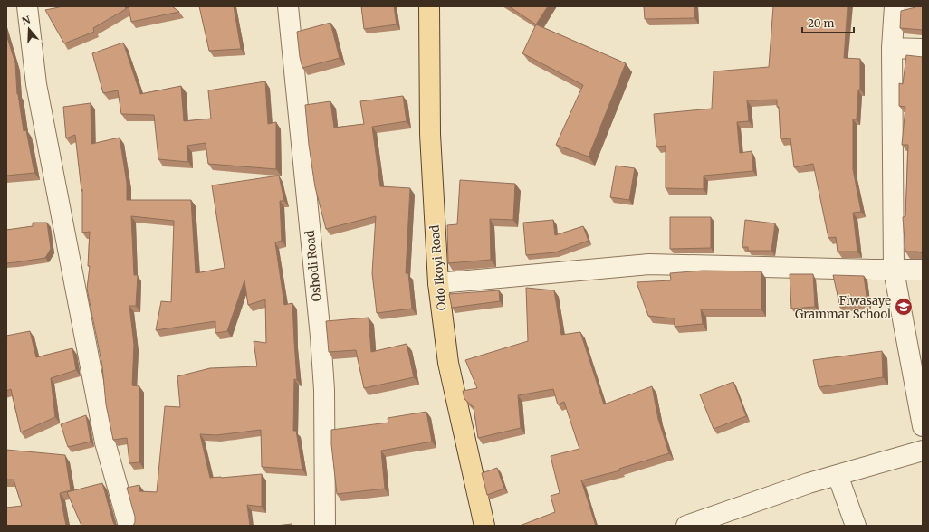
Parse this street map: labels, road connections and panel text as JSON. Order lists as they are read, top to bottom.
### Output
{
  "streets": {
    "main road": ["Odo Ikoyi Road"],
    "street": ["Oshodi Road"]
  },
  "places": {
    "school or university": ["Fiwasaye Grammar School"]
  },
  "scale_bar": "20 m",
  "north": "top"
}
